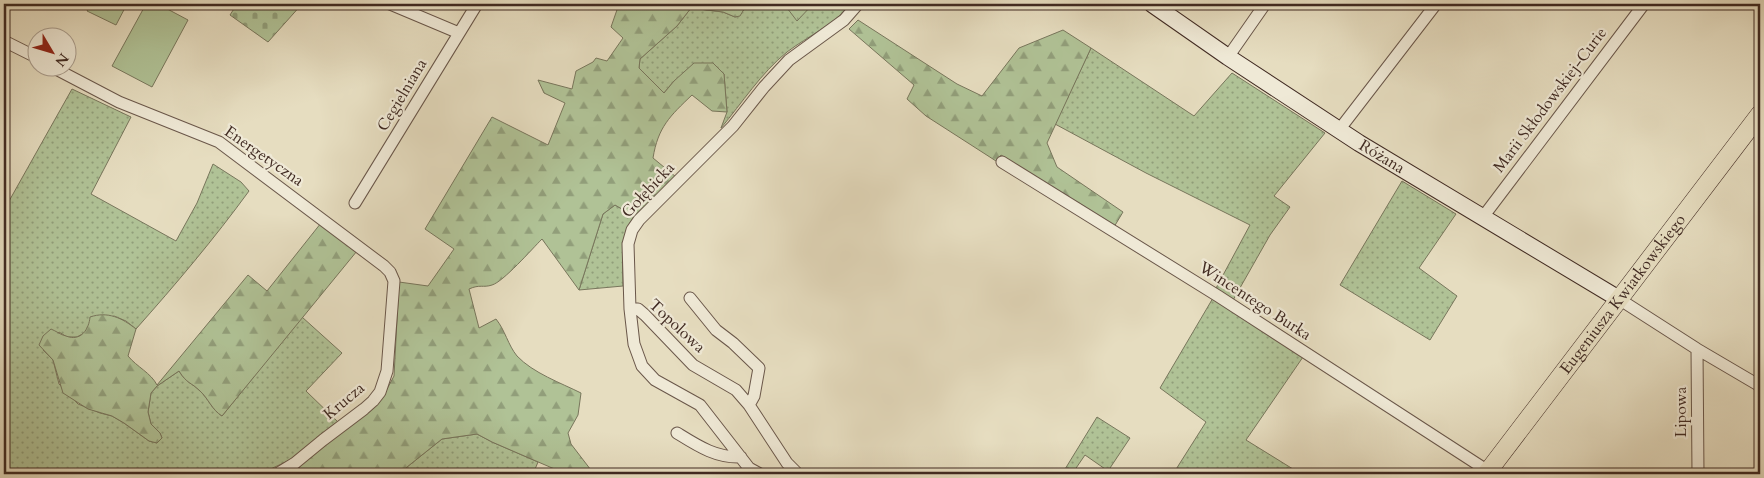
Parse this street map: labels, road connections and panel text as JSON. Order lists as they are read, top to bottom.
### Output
{
  "streets": {
    "main road": ["Eugeniusza Kwiatkowskiego"],
    "street": [
      "Cegielniana",
      "Marii Skłodowskiej-Curie",
      "Energetyczna",
      "Różana",
      "Gołębicka",
      "Wincentego Burka",
      "Topolowa",
      "Krucza",
      "Lipowa"
    ]
  },
  "crossings": [
    ["Marii Skłodowskiej-Curie", "Różana"],
    ["Energetyczna", "Krucza"],
    ["Różana", "Eugeniusza Kwiatkowskiego"],
    ["Gołębicka", "Topolowa"],
    ["Eugeniusza Kwiatkowskiego", "Wincentego Burka"]
  ],
  "north": "bottom right"
}
